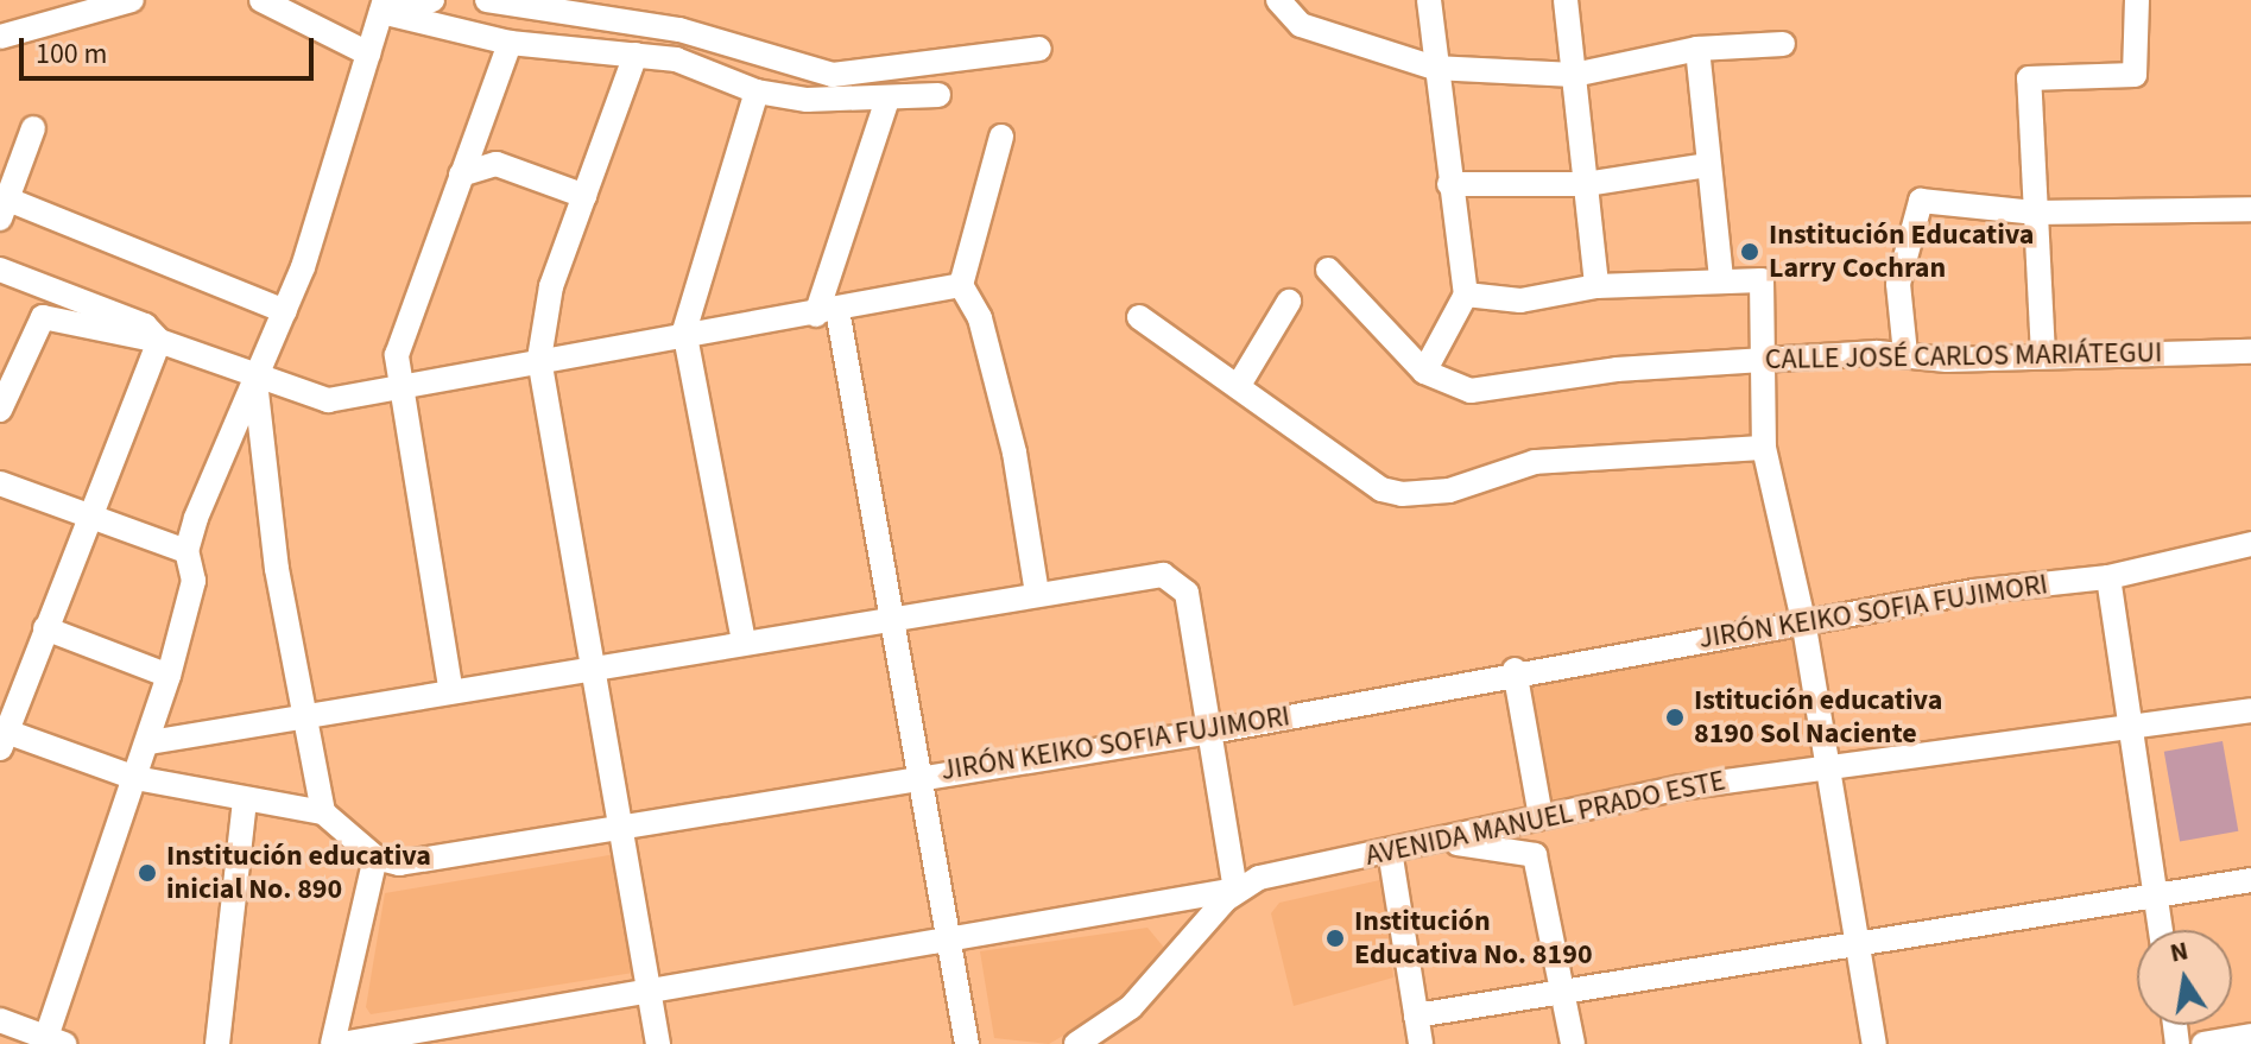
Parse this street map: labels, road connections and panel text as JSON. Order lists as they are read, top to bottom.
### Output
{
  "streets": {
    "street": ["CALLE JOSÉ CARLOS MARIÁTEGUI", "JIRÓN KEIKO SOFIA FUJIMORI", "AVENIDA MANUEL PRADO ESTE"]
  },
  "places": [
    "Institución Educativa Larry Cochran",
    "Istitución educativa 8190 Sol Naciente",
    "Institución educativa inicial No. 890",
    "Institución Educativa No. 8190"
  ],
  "scale_bar": "100 m",
  "north": "top"
}
